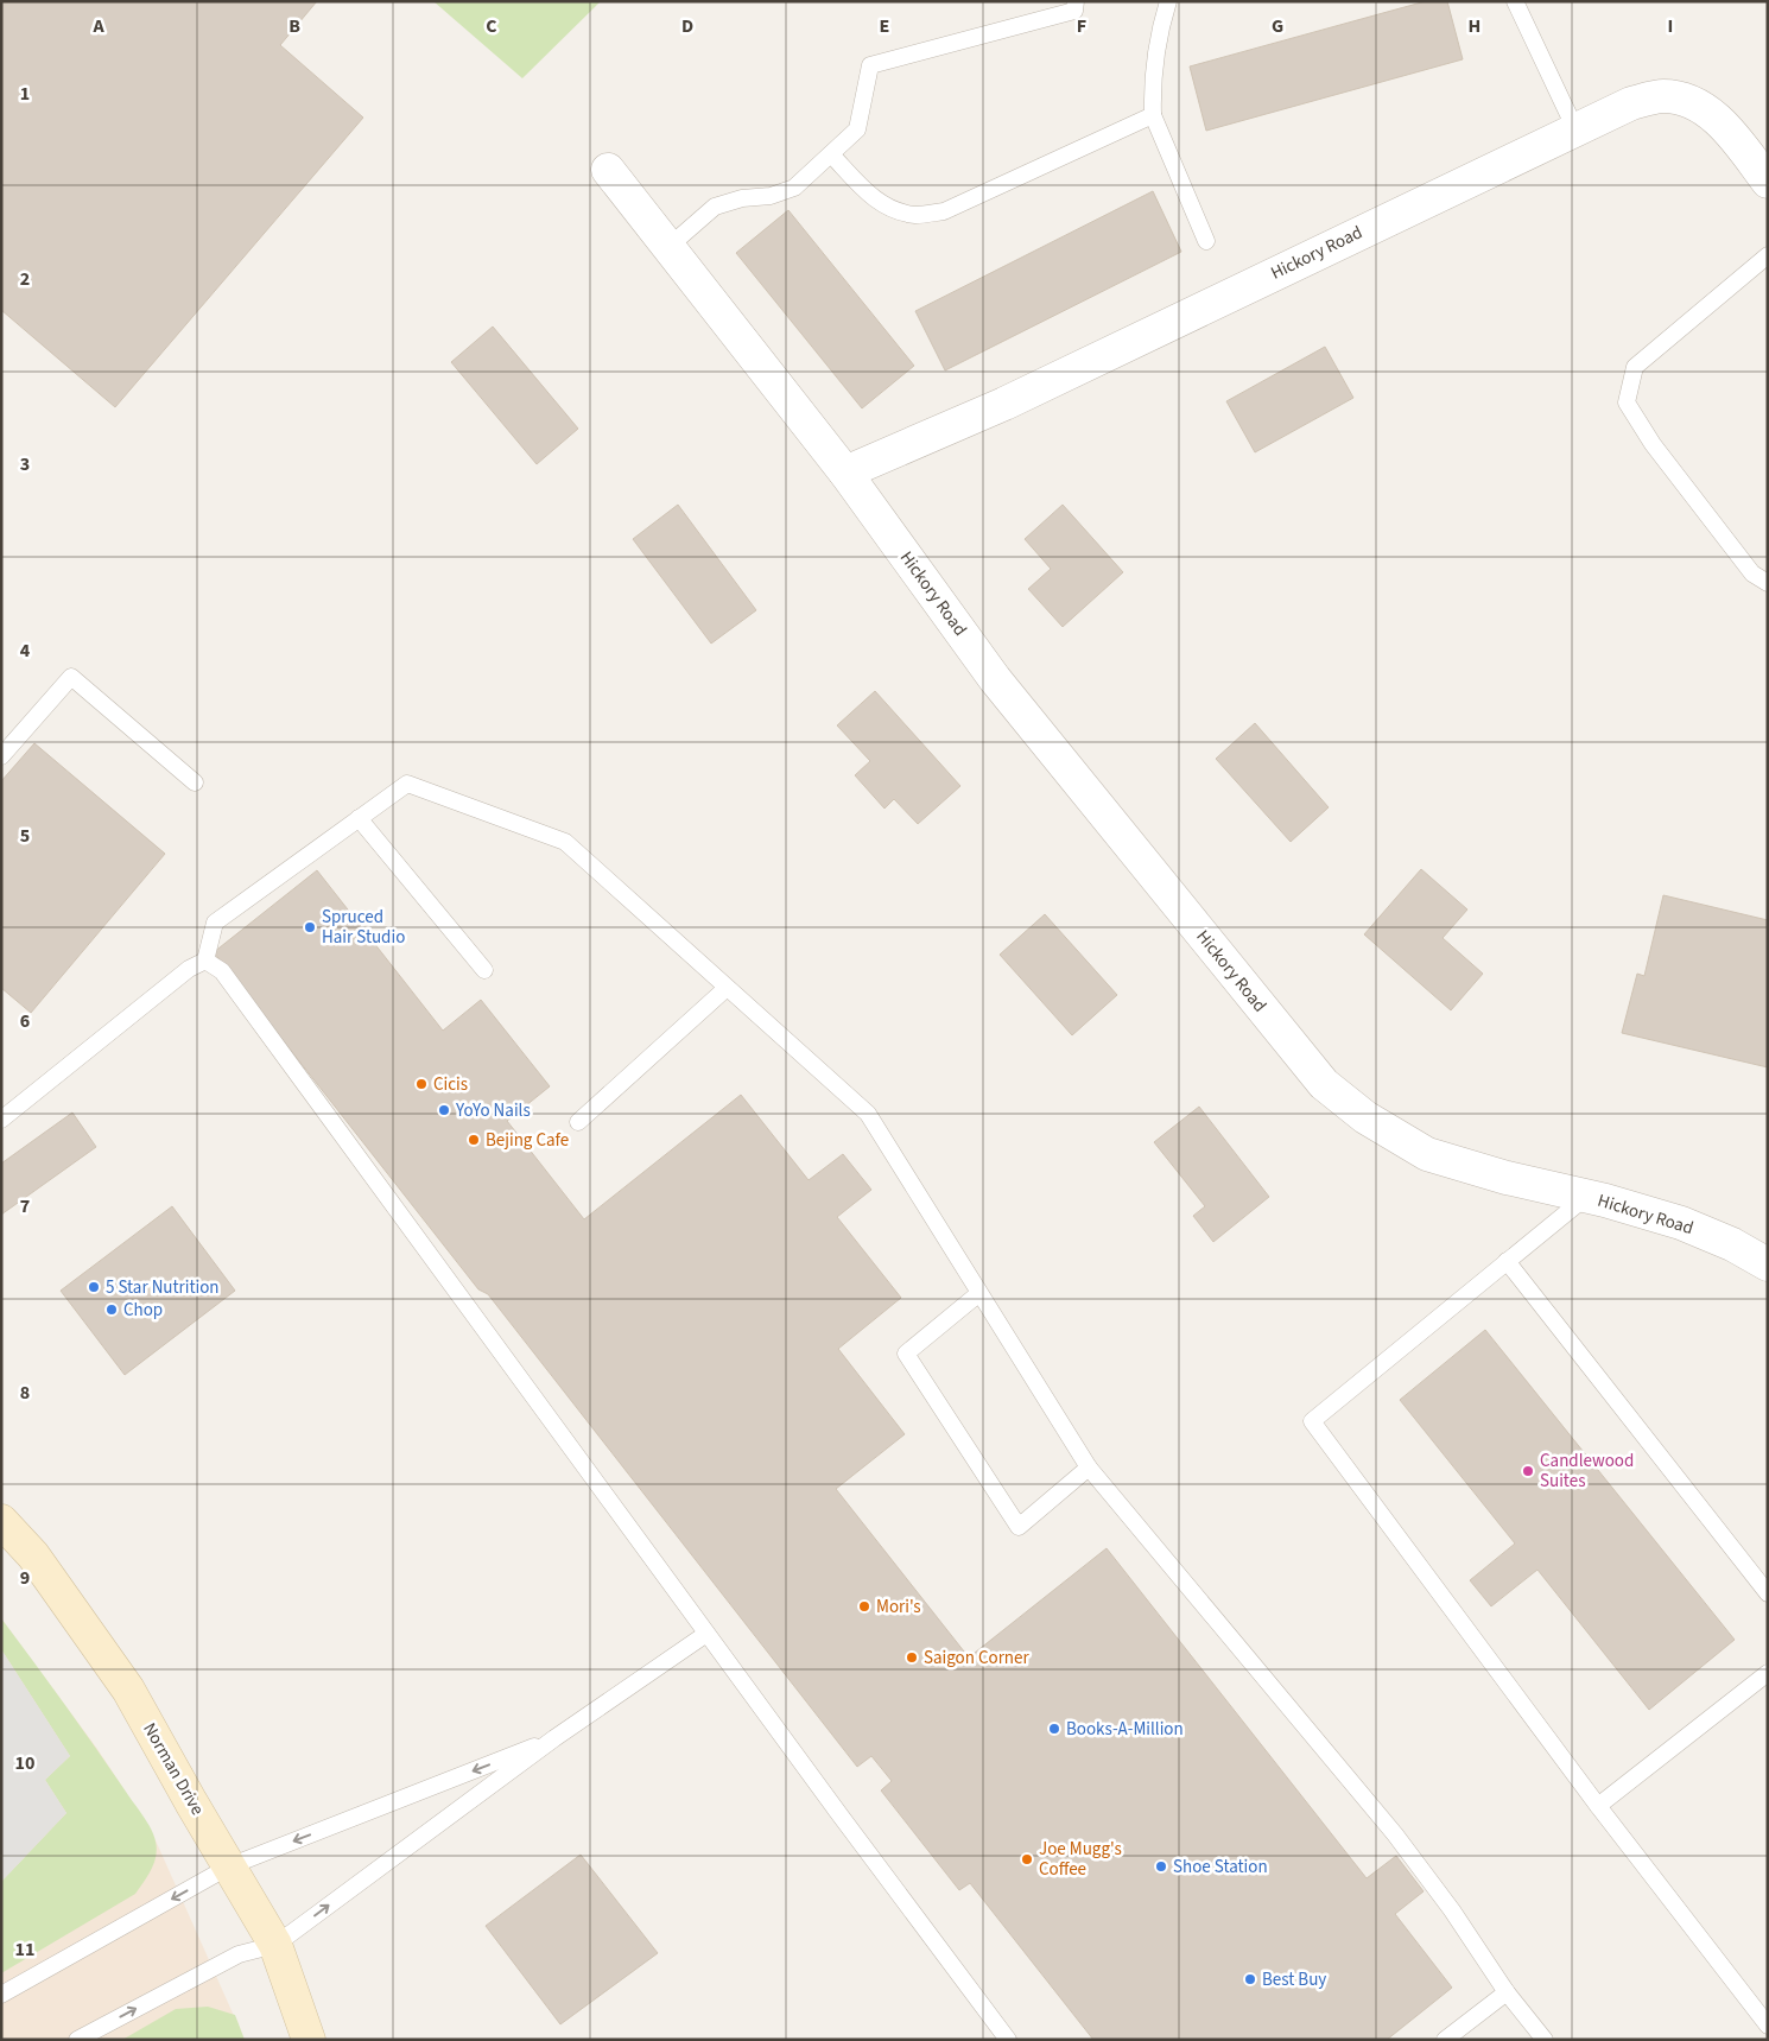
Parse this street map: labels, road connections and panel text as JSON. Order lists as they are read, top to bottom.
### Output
{
  "streets": {
    "street": ["Hickory Road", "Norman Drive"]
  },
  "places": [
    "Spruced Hair Studio",
    "Cicis",
    "YoYo Nails",
    "Bejing Cafe",
    "5 Star Nutrition",
    "Chop",
    "Candlewood Suites",
    "Mori's",
    "Saigon Corner",
    "Books-A-Million",
    "Joe Mugg's Coffee",
    "Shoe Station",
    "Best Buy"
  ],
  "grid": {
    "columns": [
      "A",
      "B",
      "C",
      "D",
      "E",
      "F",
      "G",
      "H",
      "I"
    ],
    "rows": [
      "1",
      "2",
      "3",
      "4",
      "5",
      "6",
      "7",
      "8",
      "9",
      "10",
      "11"
    ]
  }
}
